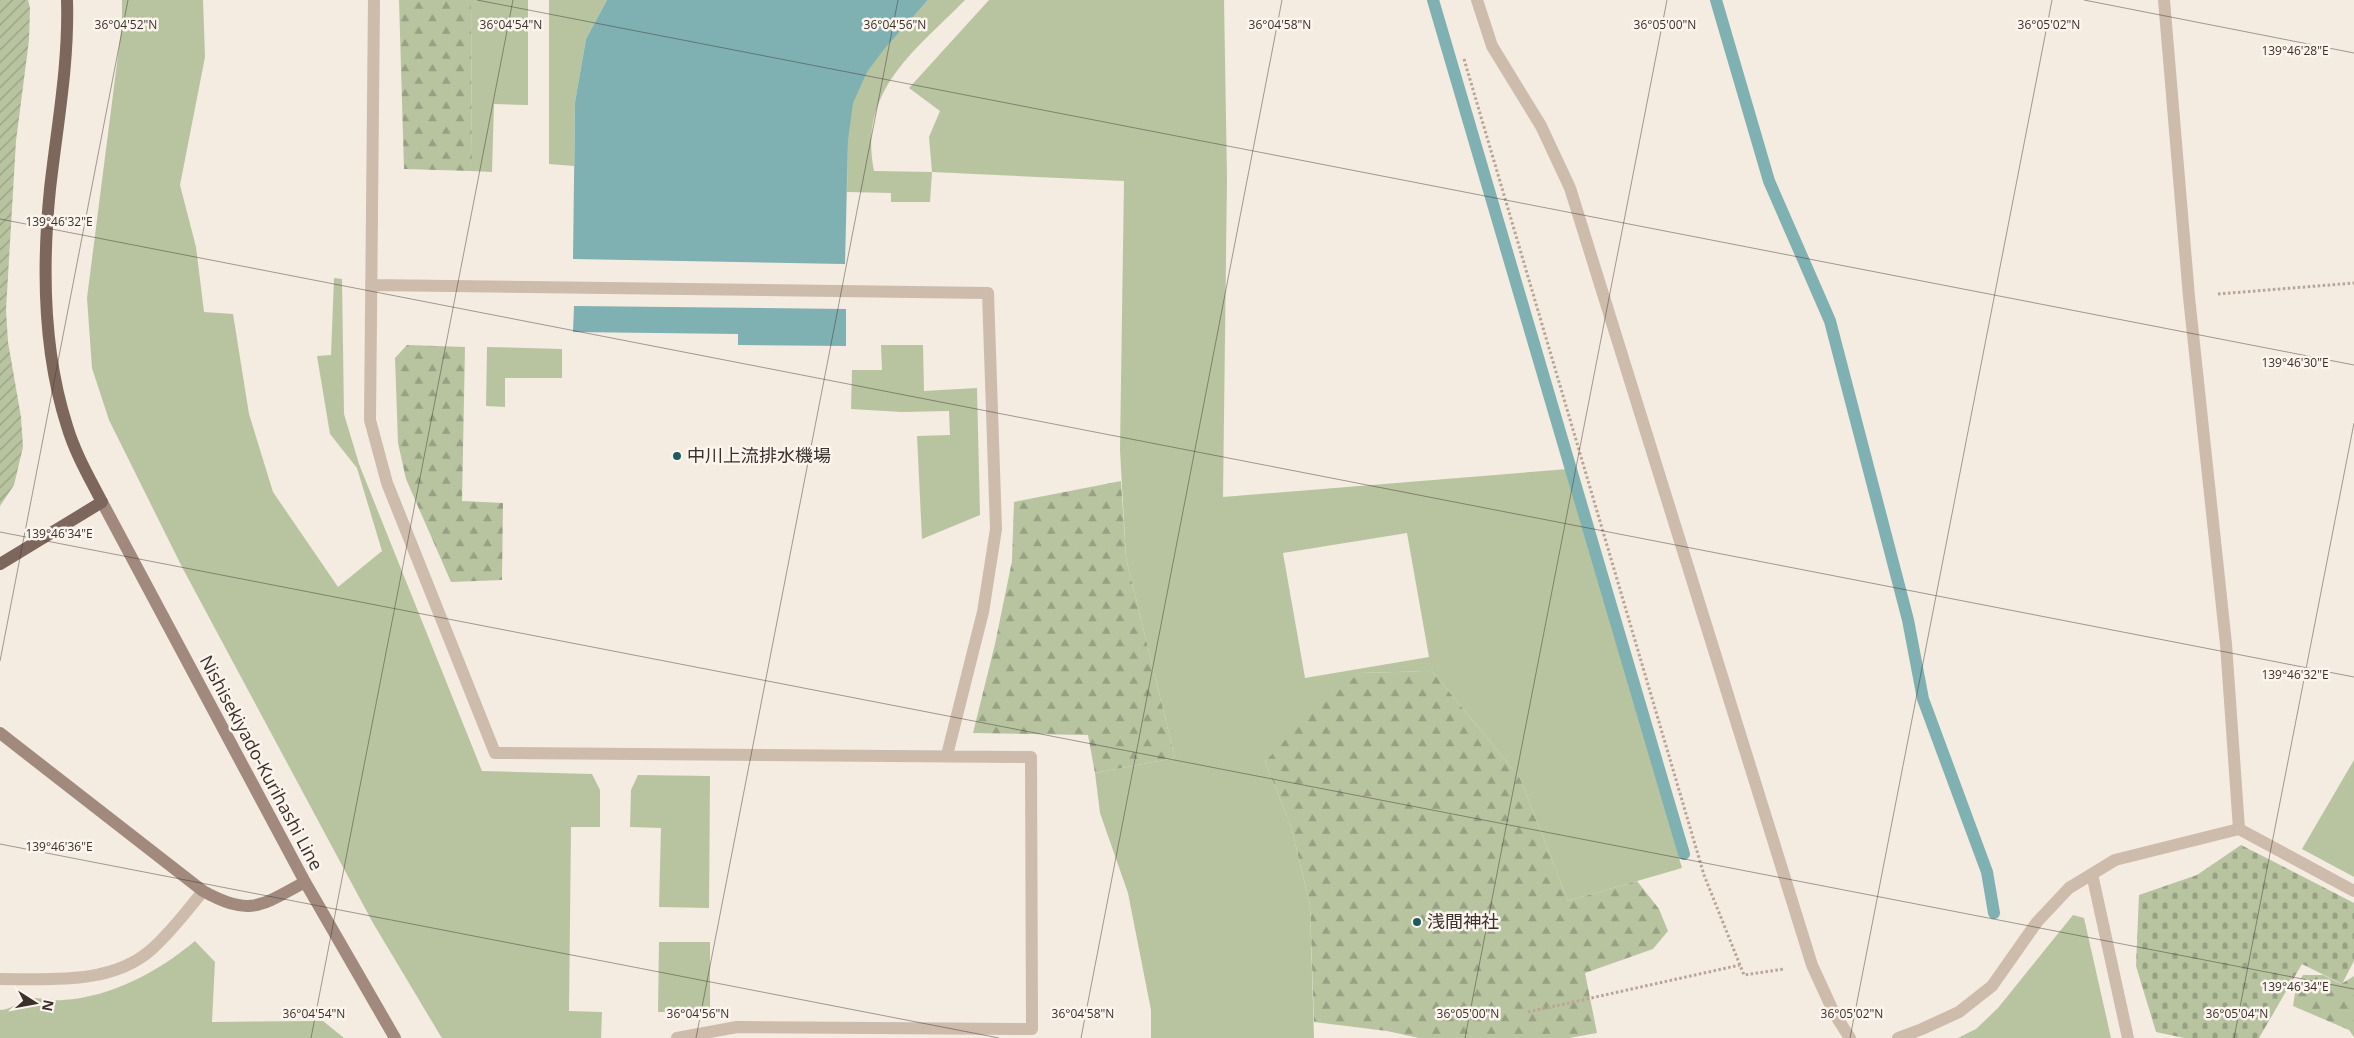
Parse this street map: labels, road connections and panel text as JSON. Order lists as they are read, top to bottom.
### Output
{
  "streets": {
    "main road": ["Nishisekiyado-Kurihashi Line"]
  },
  "places": ["中川上流排水機場", "浅間神社"],
  "north": "right",
  "coordinates": [
    "36°04'52\"N",
    "36°04'54\"N",
    "36°04'56\"N",
    "36°04'58\"N",
    "36°05'00\"N",
    "36°05'02\"N",
    "139°46'28\"E",
    "139°46'32\"E",
    "139°46'30\"E",
    "139°46'34\"E",
    "139°46'36\"E",
    "36°05'04\"N"
  ]
}
